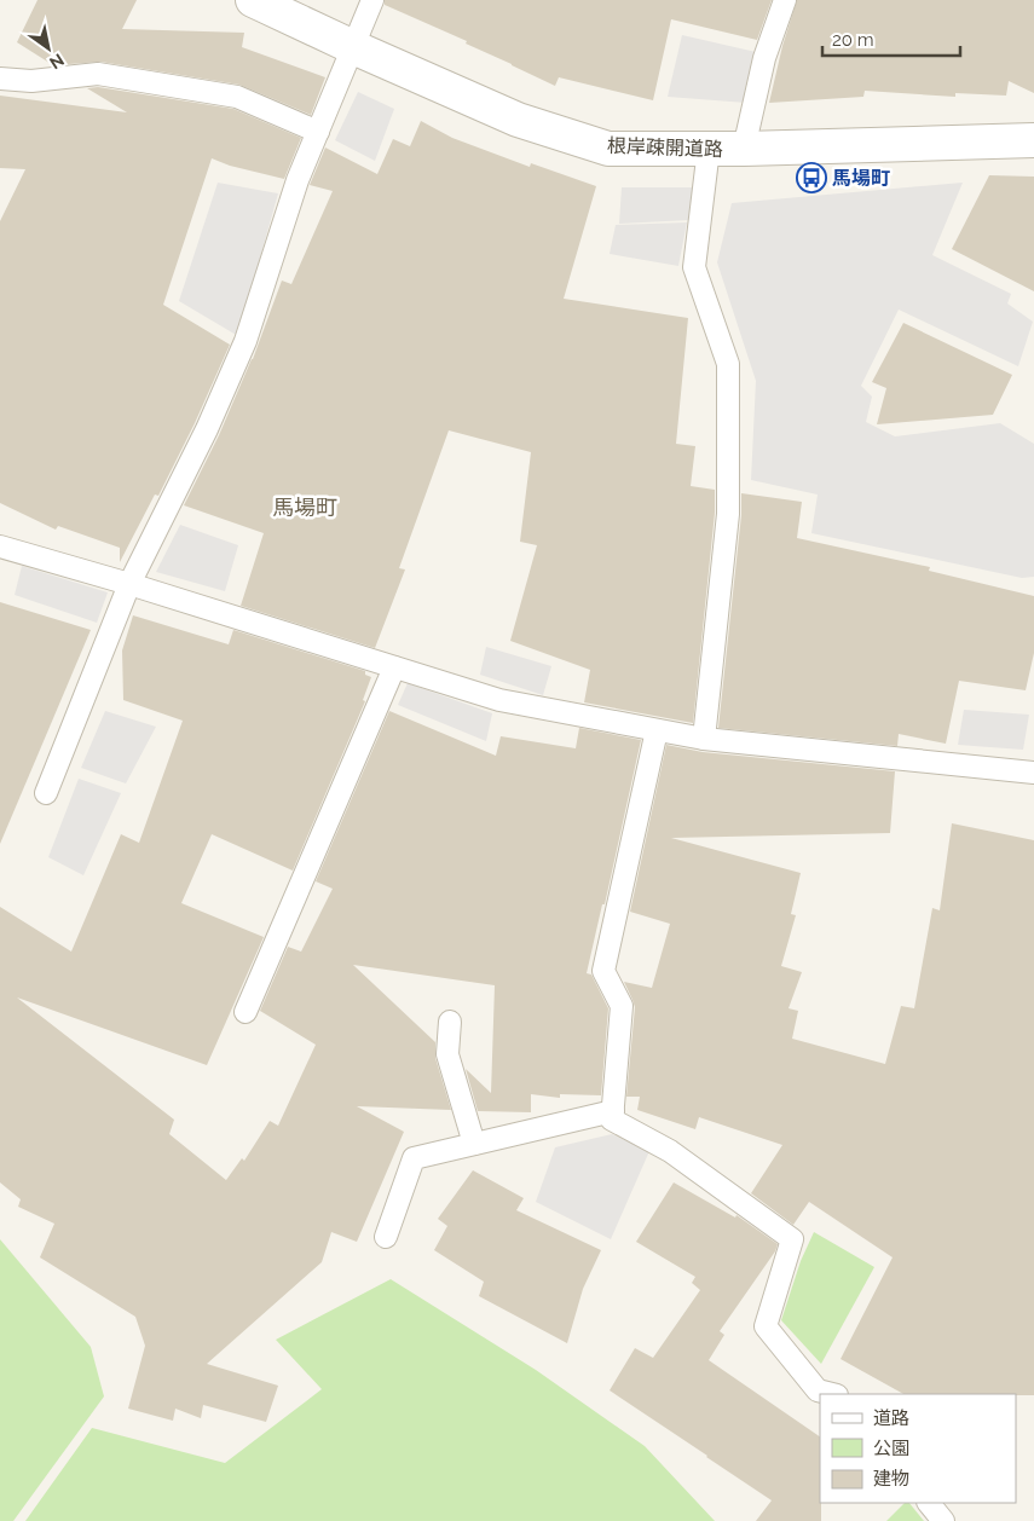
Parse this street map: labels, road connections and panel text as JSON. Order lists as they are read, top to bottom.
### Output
{
  "streets": {
    "street": ["根岸疎開道路"]
  },
  "districts": ["馬場町"],
  "places": {
    "bus stop": ["馬場町"]
  },
  "legend": ["道路", "公園", "建物"],
  "scale_bar": "20 m",
  "north": "bottom right"
}
